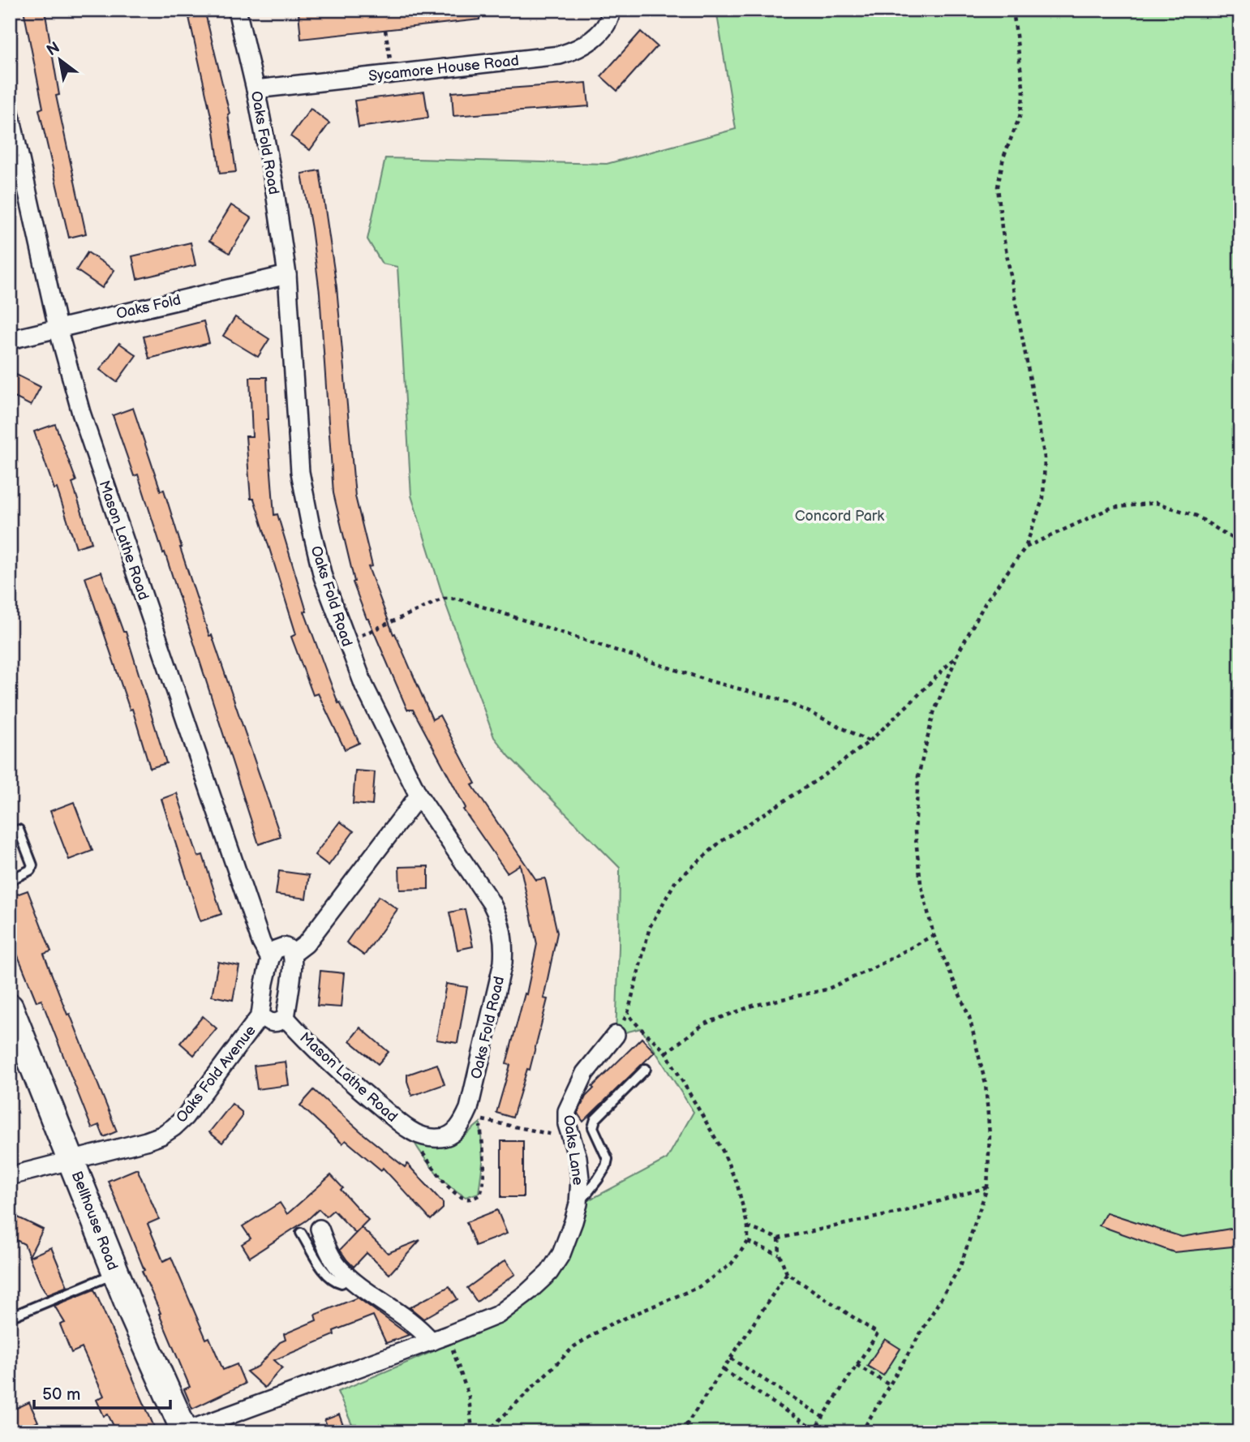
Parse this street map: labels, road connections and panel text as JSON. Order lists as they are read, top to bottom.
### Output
{
  "streets": {
    "main road": ["Bellhouse Road"],
    "street": [
      "Sycamore House Road",
      "Oaks Fold Road",
      "Oaks Fold",
      "Mason Lathe Road",
      "Oaks Fold Avenue",
      "Oaks Lane"
    ]
  },
  "crossings": [
    ["Sycamore House Road", "Oaks Fold Road"],
    ["Oaks Fold Road", "Oaks Fold"],
    ["Oaks Fold Road", "Mason Lathe Road"],
    ["Oaks Fold", "Mason Lathe Road"],
    ["Mason Lathe Road", "Oaks Fold Avenue"],
    ["Oaks Fold Avenue", "Bellhouse Road"],
    ["Oaks Lane", "Bellhouse Road"]
  ],
  "parks": ["Concord Park"],
  "scale_bar": "50 m",
  "north": "top left"
}
